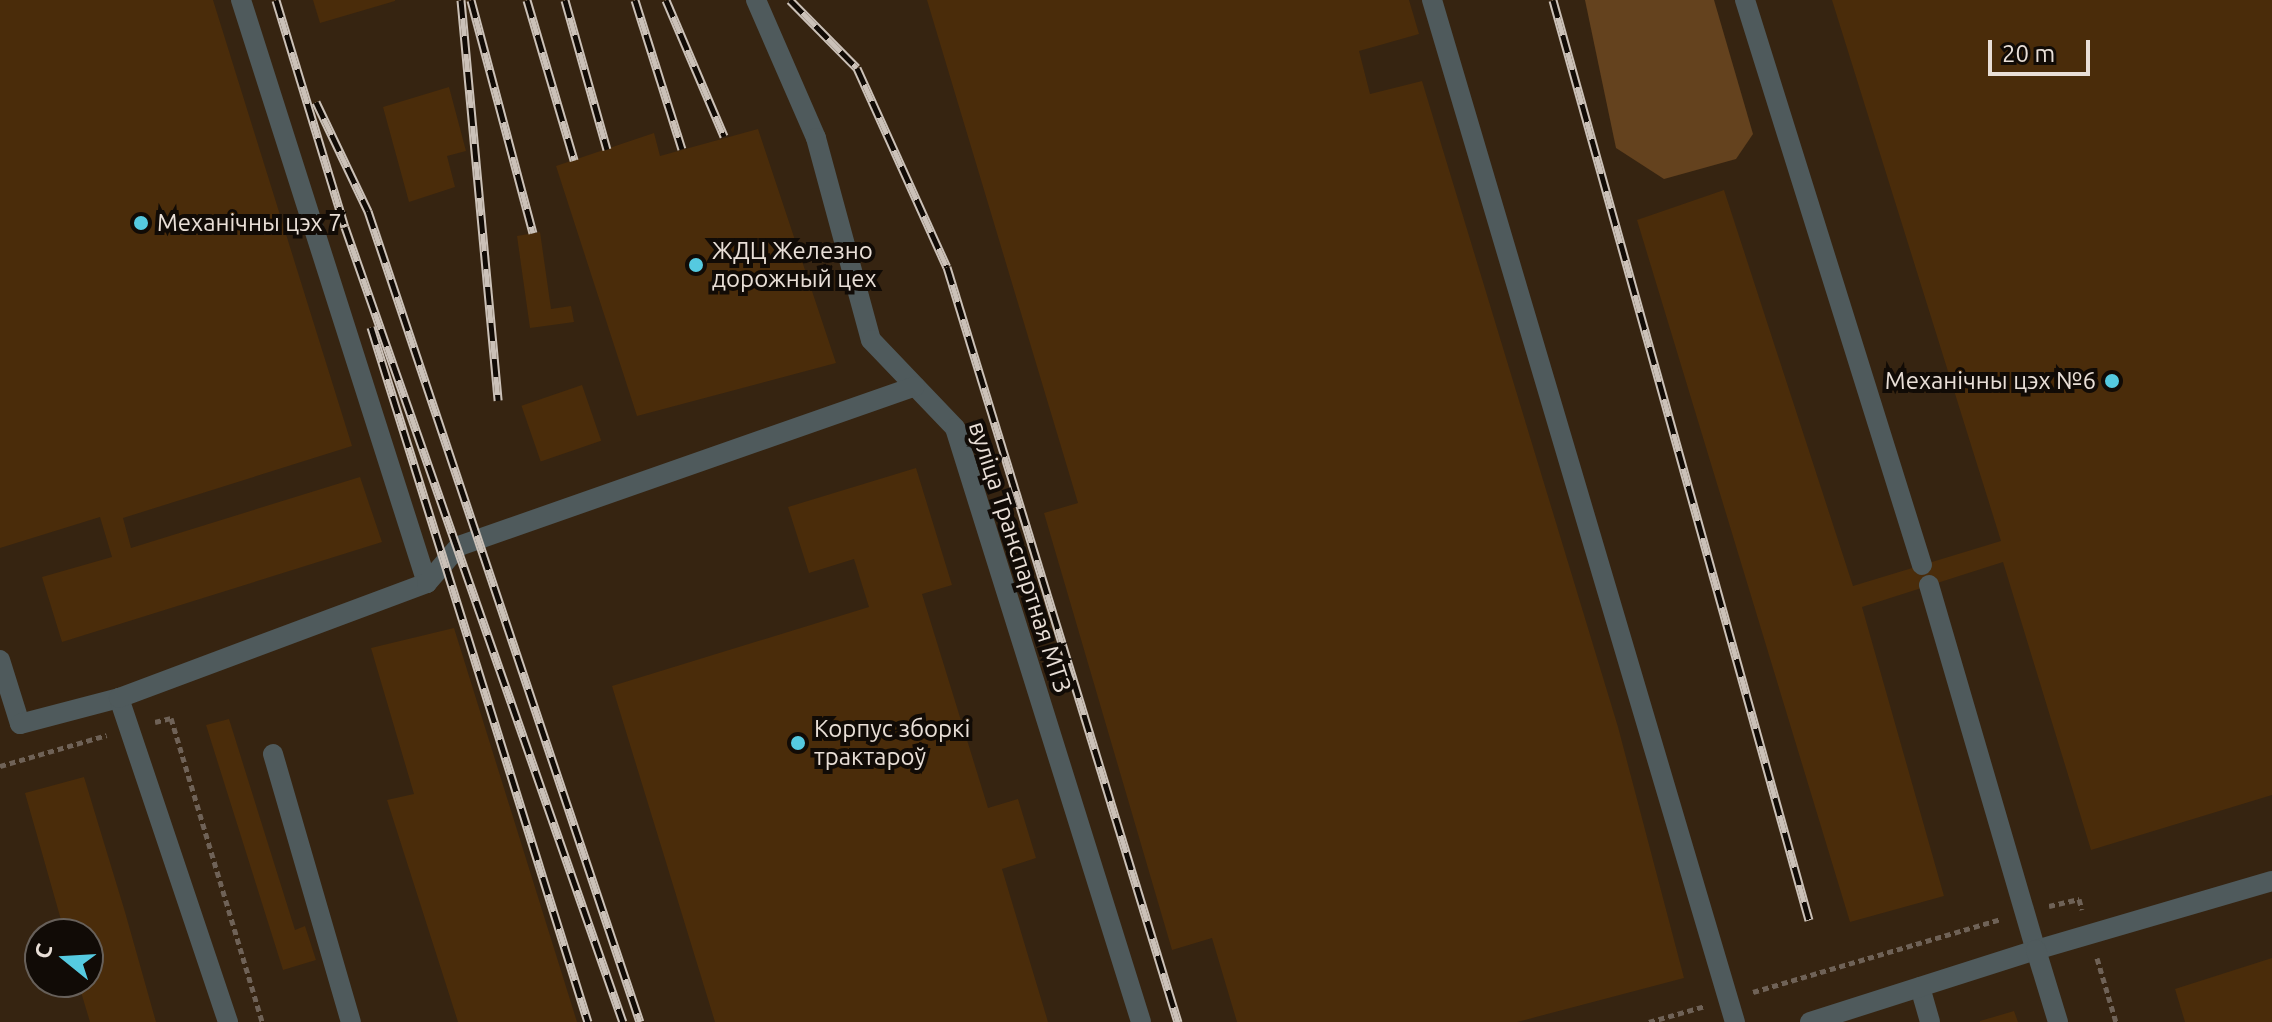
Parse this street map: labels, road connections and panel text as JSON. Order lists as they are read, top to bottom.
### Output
{
  "streets": {
    "lane": ["вуліца Транспартная МТЗ"]
  },
  "places": [
    "Механічны цэх 7",
    "ЖДЦ Железно дорожный цех",
    "Механічны цэх №6",
    "Корпус зборкі трактароў"
  ],
  "scale_bar": "20 m",
  "north": "left"
}
